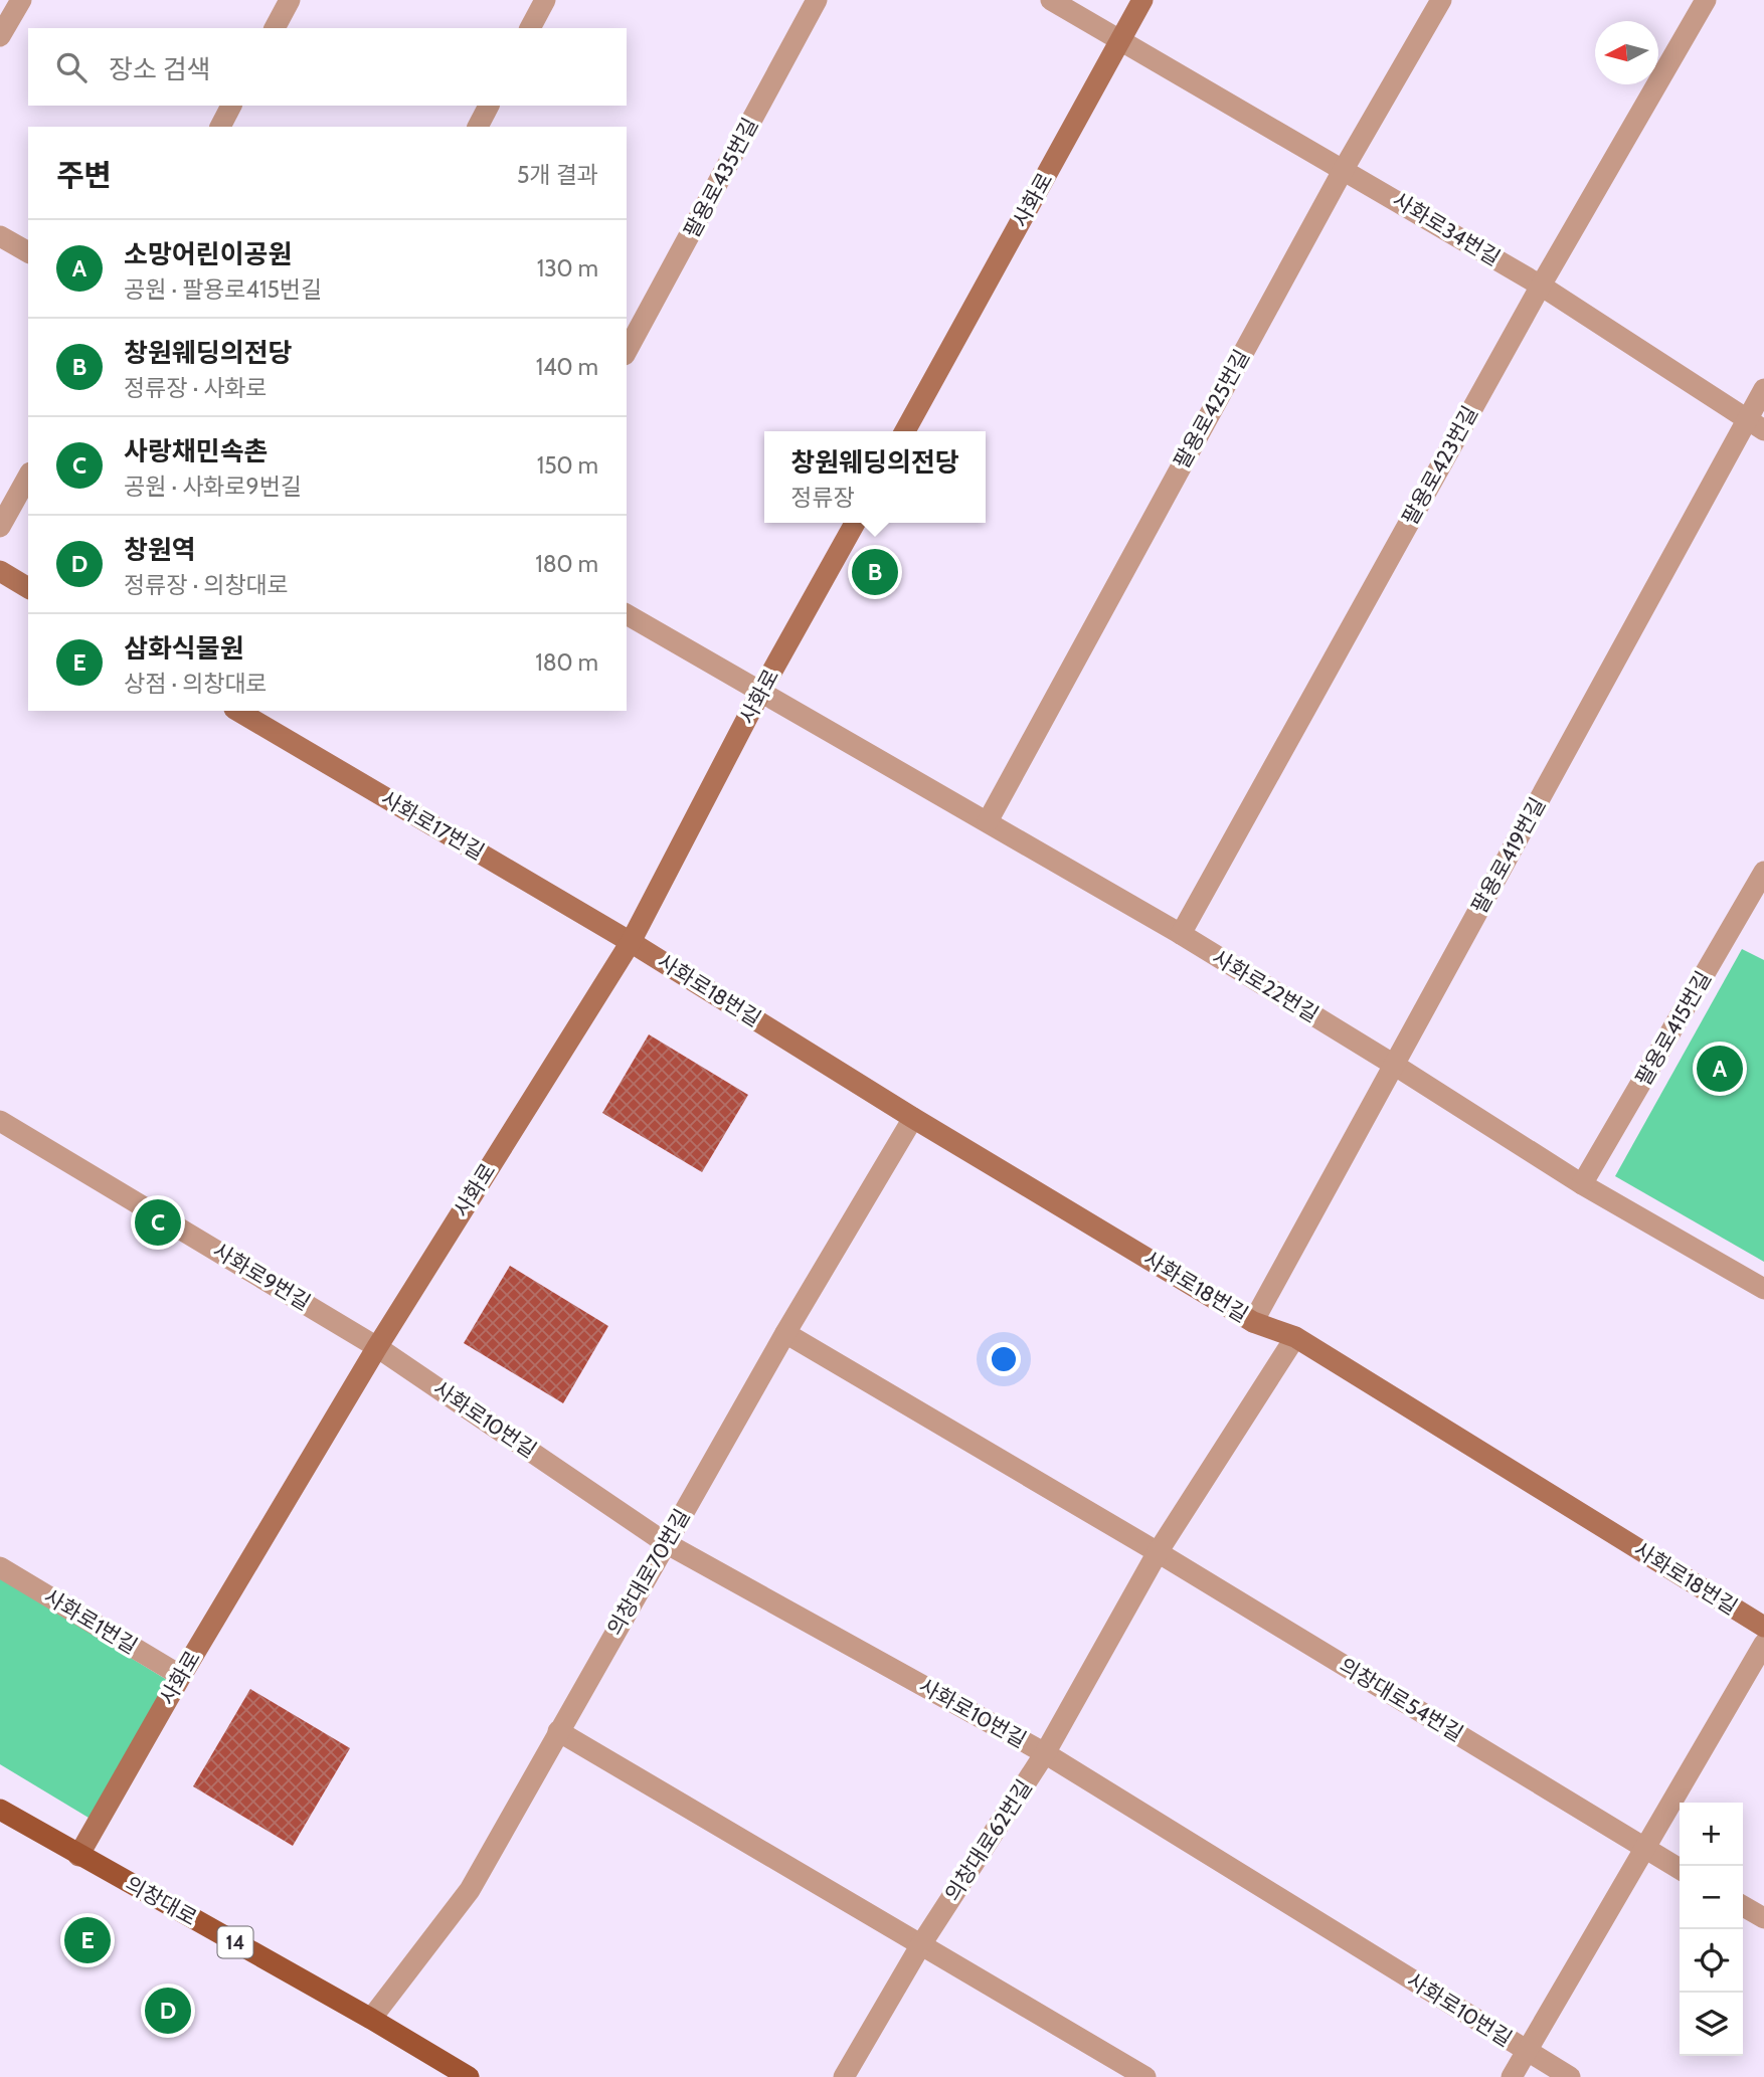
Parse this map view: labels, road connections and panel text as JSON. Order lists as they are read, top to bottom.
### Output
{
  "streets": {
    "main road": [
      "사화로",
      "사화로17번길",
      "사화로18번길",
      "의창대로",
      "14"
    ],
    "street": [
      "팔용로435번길",
      "사화로34번길",
      "팔용로425번길",
      "팔용로423번길",
      "팔용로419번길",
      "사화로22번길",
      "팔용로415번길",
      "사화로9번길",
      "사화로10번길",
      "의창대로70번길",
      "사화로1번길",
      "의창대로54번길",
      "의창대로62번길"
    ]
  },
  "crossings": [
    ["사화로", "사화로34번길"],
    ["사화로", "사화로17번길"],
    ["사화로", "사화로22번길"],
    ["사화로", "사화로18번길"],
    ["사화로", "사화로9번길"],
    ["사화로", "사화로10번길"],
    ["사화로", "사화로1번길"],
    ["사화로", "의창대로"],
    ["사화로34번길", "팔용로425번길"],
    ["사화로34번길", "팔용로423번길"],
    ["사화로34번길", "팔용로419번길"],
    ["팔용로425번길", "사화로22번길"],
    ["팔용로423번길", "사화로22번길"],
    ["사화로17번길", "사화로18번길"],
    ["팔용로419번길", "사화로22번길"],
    ["팔용로419번길", "사화로18번길"],
    ["사화로22번길", "팔용로415번길"],
    ["사화로18번길", "의창대로70번길"],
    ["사화로18번길", "의창대로62번길"],
    ["사화로9번길", "사화로10번길"],
    ["사화로10번길", "의창대로70번길"],
    ["사화로10번길", "의창대로62번길"],
    ["의창대로70번길", "의창대로"],
    ["의창대로54번길", "의창대로62번길"]
  ],
  "north": "left",
  "page": {
    "search": "장소 검색",
    "heading": ["주변", "5개 결과"],
    "list": [
      {
        "mark": "A",
        "name": "소망어린이공원",
        "note": "공원 · 팔용로415번길",
        "value": "130 m"
      },
      {
        "mark": "B",
        "name": "창원웨딩의전당",
        "note": "정류장 · 사화로",
        "value": "140 m"
      },
      {
        "mark": "C",
        "name": "사랑채민속촌",
        "note": "공원 · 사화로9번길",
        "value": "150 m"
      },
      {
        "mark": "D",
        "name": "창원역",
        "note": "정류장 · 의창대로",
        "value": "180 m"
      },
      {
        "mark": "E",
        "name": "삼화식물원",
        "note": "상점 · 의창대로",
        "value": "180 m"
      }
    ],
    "popup": ["창원웨딩의전당", "정류장"],
    "pins": [
      "B",
      "A",
      "C",
      "E",
      "D"
    ],
    "map_buttons": ["+", "−"]
  }
}
